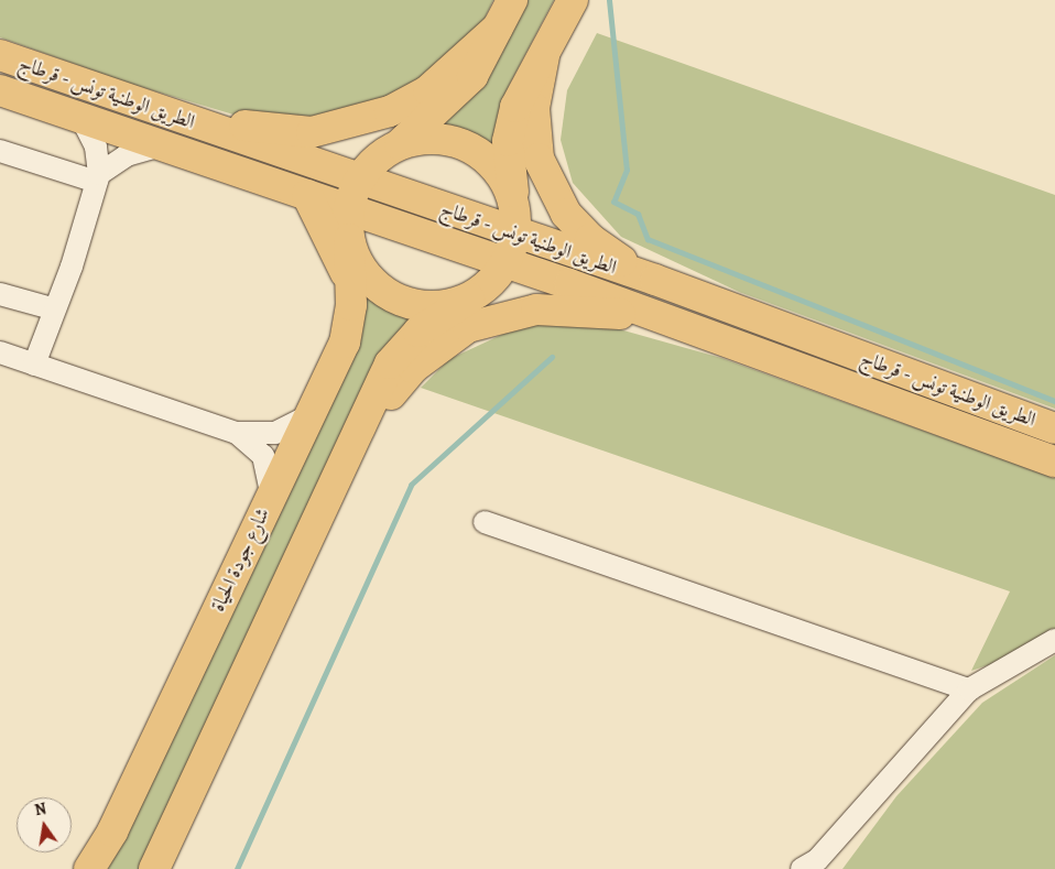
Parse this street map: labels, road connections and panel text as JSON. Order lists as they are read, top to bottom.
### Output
{
  "streets": {
    "highway": ["الطريق الوطنية تونس - قرطاج", "شارع جودة الحياة"]
  },
  "crossings": [
    ["الطريق الوطنية تونس - قرطاج", "شارع جودة الحياة"]
  ],
  "north": "top"
}
